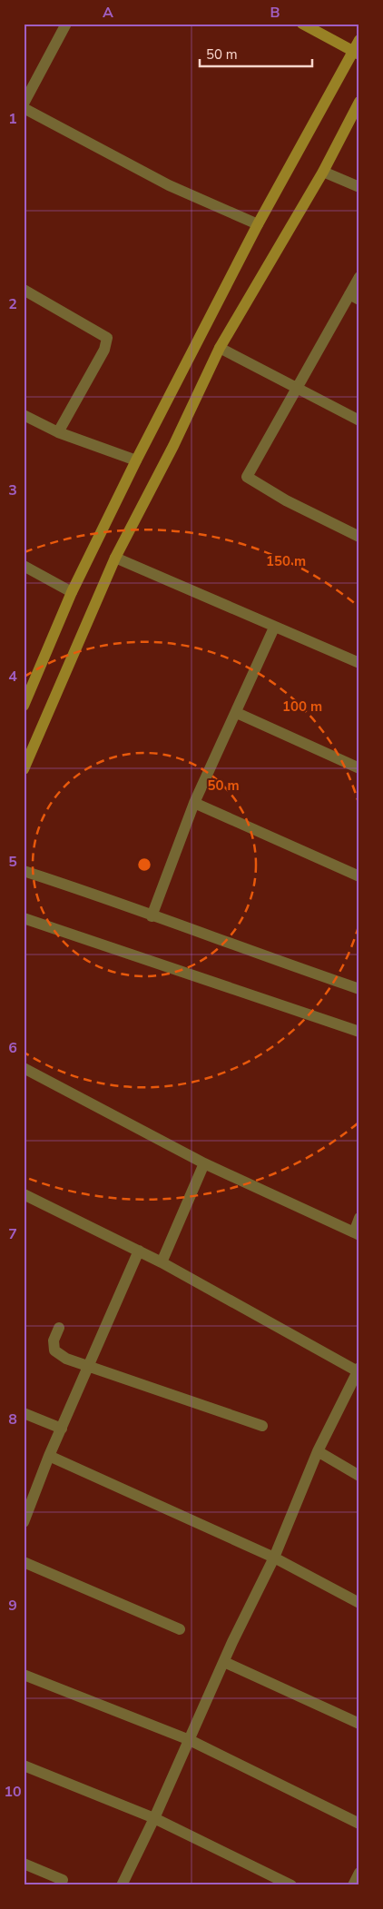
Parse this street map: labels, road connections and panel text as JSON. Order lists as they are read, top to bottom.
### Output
{
  "scale_bar": "50 m",
  "grid": {
    "columns": ["A", "B"],
    "rows": [
      "1",
      "2",
      "3",
      "4",
      "5",
      "6",
      "7",
      "8",
      "9",
      "10"
    ]
  },
  "rings": ["150 m", "100 m", "50 m"]
}
